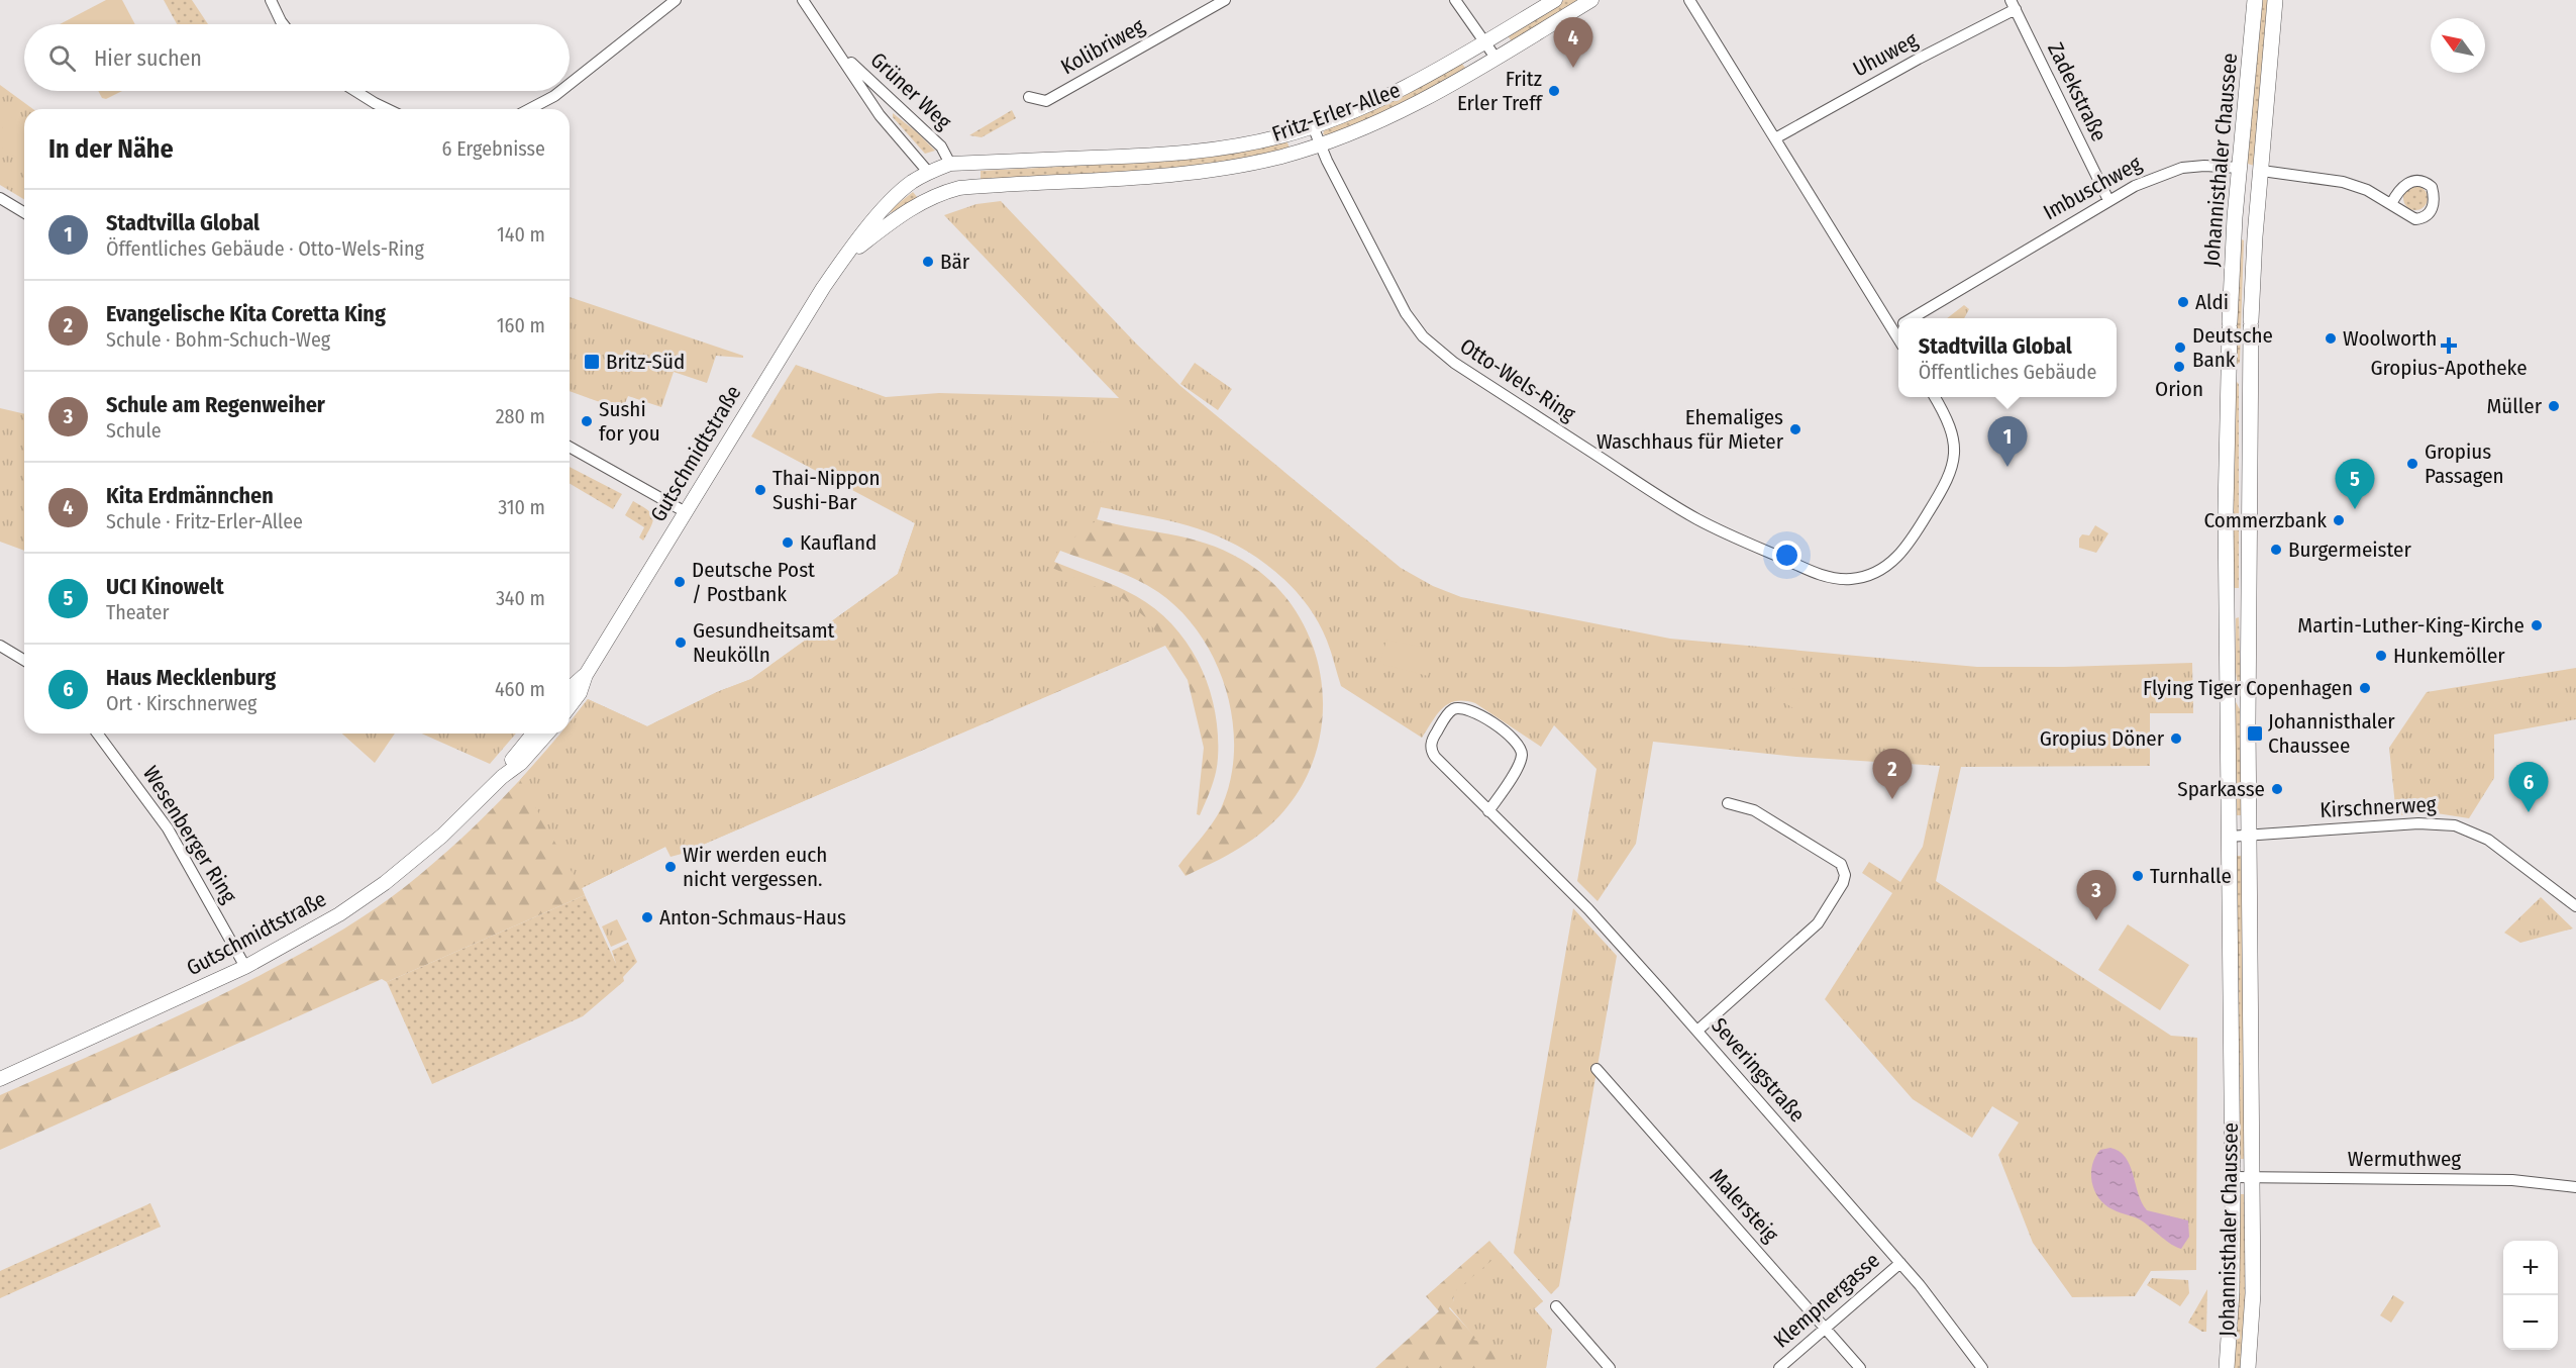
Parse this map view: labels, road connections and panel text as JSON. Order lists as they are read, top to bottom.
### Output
{
  "streets": {
    "main road": ["Johannisthaler Chaussee", "Imbuschweg"],
    "street": [
      "Kolibriweg",
      "Uhuweg",
      "Grüner Weg",
      "Zadekstraße",
      "Fritz-Erler-Allee",
      "Otto-Wels-Ring",
      "Gutschmidtstraße",
      "Kirschnerweg",
      "Wesenberger Ring",
      "Severingstraße",
      "Wermuthweg",
      "Malersteig",
      "Klempnergasse"
    ]
  },
  "crossings": [
    ["Uhuweg", "Zadekstraße"],
    ["Grüner Weg", "Fritz-Erler-Allee"],
    ["Grüner Weg", "Gutschmidtstraße"],
    ["Zadekstraße", "Imbuschweg"],
    ["Fritz-Erler-Allee", "Otto-Wels-Ring"],
    ["Fritz-Erler-Allee", "Gutschmidtstraße"],
    ["Johannisthaler Chaussee", "Imbuschweg"],
    ["Johannisthaler Chaussee", "Kirschnerweg"],
    ["Johannisthaler Chaussee", "Wermuthweg"],
    ["Gutschmidtstraße", "Wesenberger Ring"],
    ["Severingstraße", "Klempnergasse"],
    ["Malersteig", "Klempnergasse"]
  ],
  "places": {
    "other": [
      "Fritz Erler Treff",
      "Bär",
      "Aldi",
      "Woolworth",
      "Deutsche Bank",
      "Orion",
      "Müller",
      "Sushi for you",
      "Ehemaliges Waschhaus für Mieter",
      "Gropius Passagen",
      "Thai-Nippon Sushi-Bar",
      "Commerzbank",
      "Kaufland",
      "Burgermeister",
      "Deutsche Post / Postbank",
      "Martin-Luther-King-Kirche",
      "Gesundheitsamt Neukölln",
      "Hunkemöller",
      "Flying Tiger Copenhagen",
      "Gropius Döner",
      "Sparkasse",
      "Wir werden euch nicht vergessen.",
      "Turnhalle",
      "Anton-Schmaus-Haus"
    ],
    "health": ["Gropius-Apotheke"],
    "transit": ["Britz-Süd", "Johannisthaler Chaussee"]
  },
  "north": "top left",
  "page": {
    "pins": [
      "4",
      "1",
      "5",
      "2",
      "6",
      "3"
    ],
    "search": "Hier suchen",
    "heading": ["In der Nähe", "6 Ergebnisse"],
    "list": [
      {
        "mark": "1",
        "name": "Stadtvilla Global",
        "note": "Öffentliches Gebäude · Otto-Wels-Ring",
        "value": "140 m"
      },
      {
        "mark": "2",
        "name": "Evangelische Kita Coretta King",
        "note": "Schule · Bohm-Schuch-Weg",
        "value": "160 m"
      },
      {
        "mark": "3",
        "name": "Schule am Regenweiher",
        "note": "Schule",
        "value": "280 m"
      },
      {
        "mark": "4",
        "name": "Kita Erdmännchen",
        "note": "Schule · Fritz-Erler-Allee",
        "value": "310 m"
      },
      {
        "mark": "5",
        "name": "UCI Kinowelt",
        "note": "Theater",
        "value": "340 m"
      },
      {
        "mark": "6",
        "name": "Haus Mecklenburg",
        "note": "Ort · Kirschnerweg",
        "value": "460 m"
      }
    ],
    "popup": ["Stadtvilla Global", "Öffentliches Gebäude"],
    "map_buttons": ["+", "−"]
  }
}
